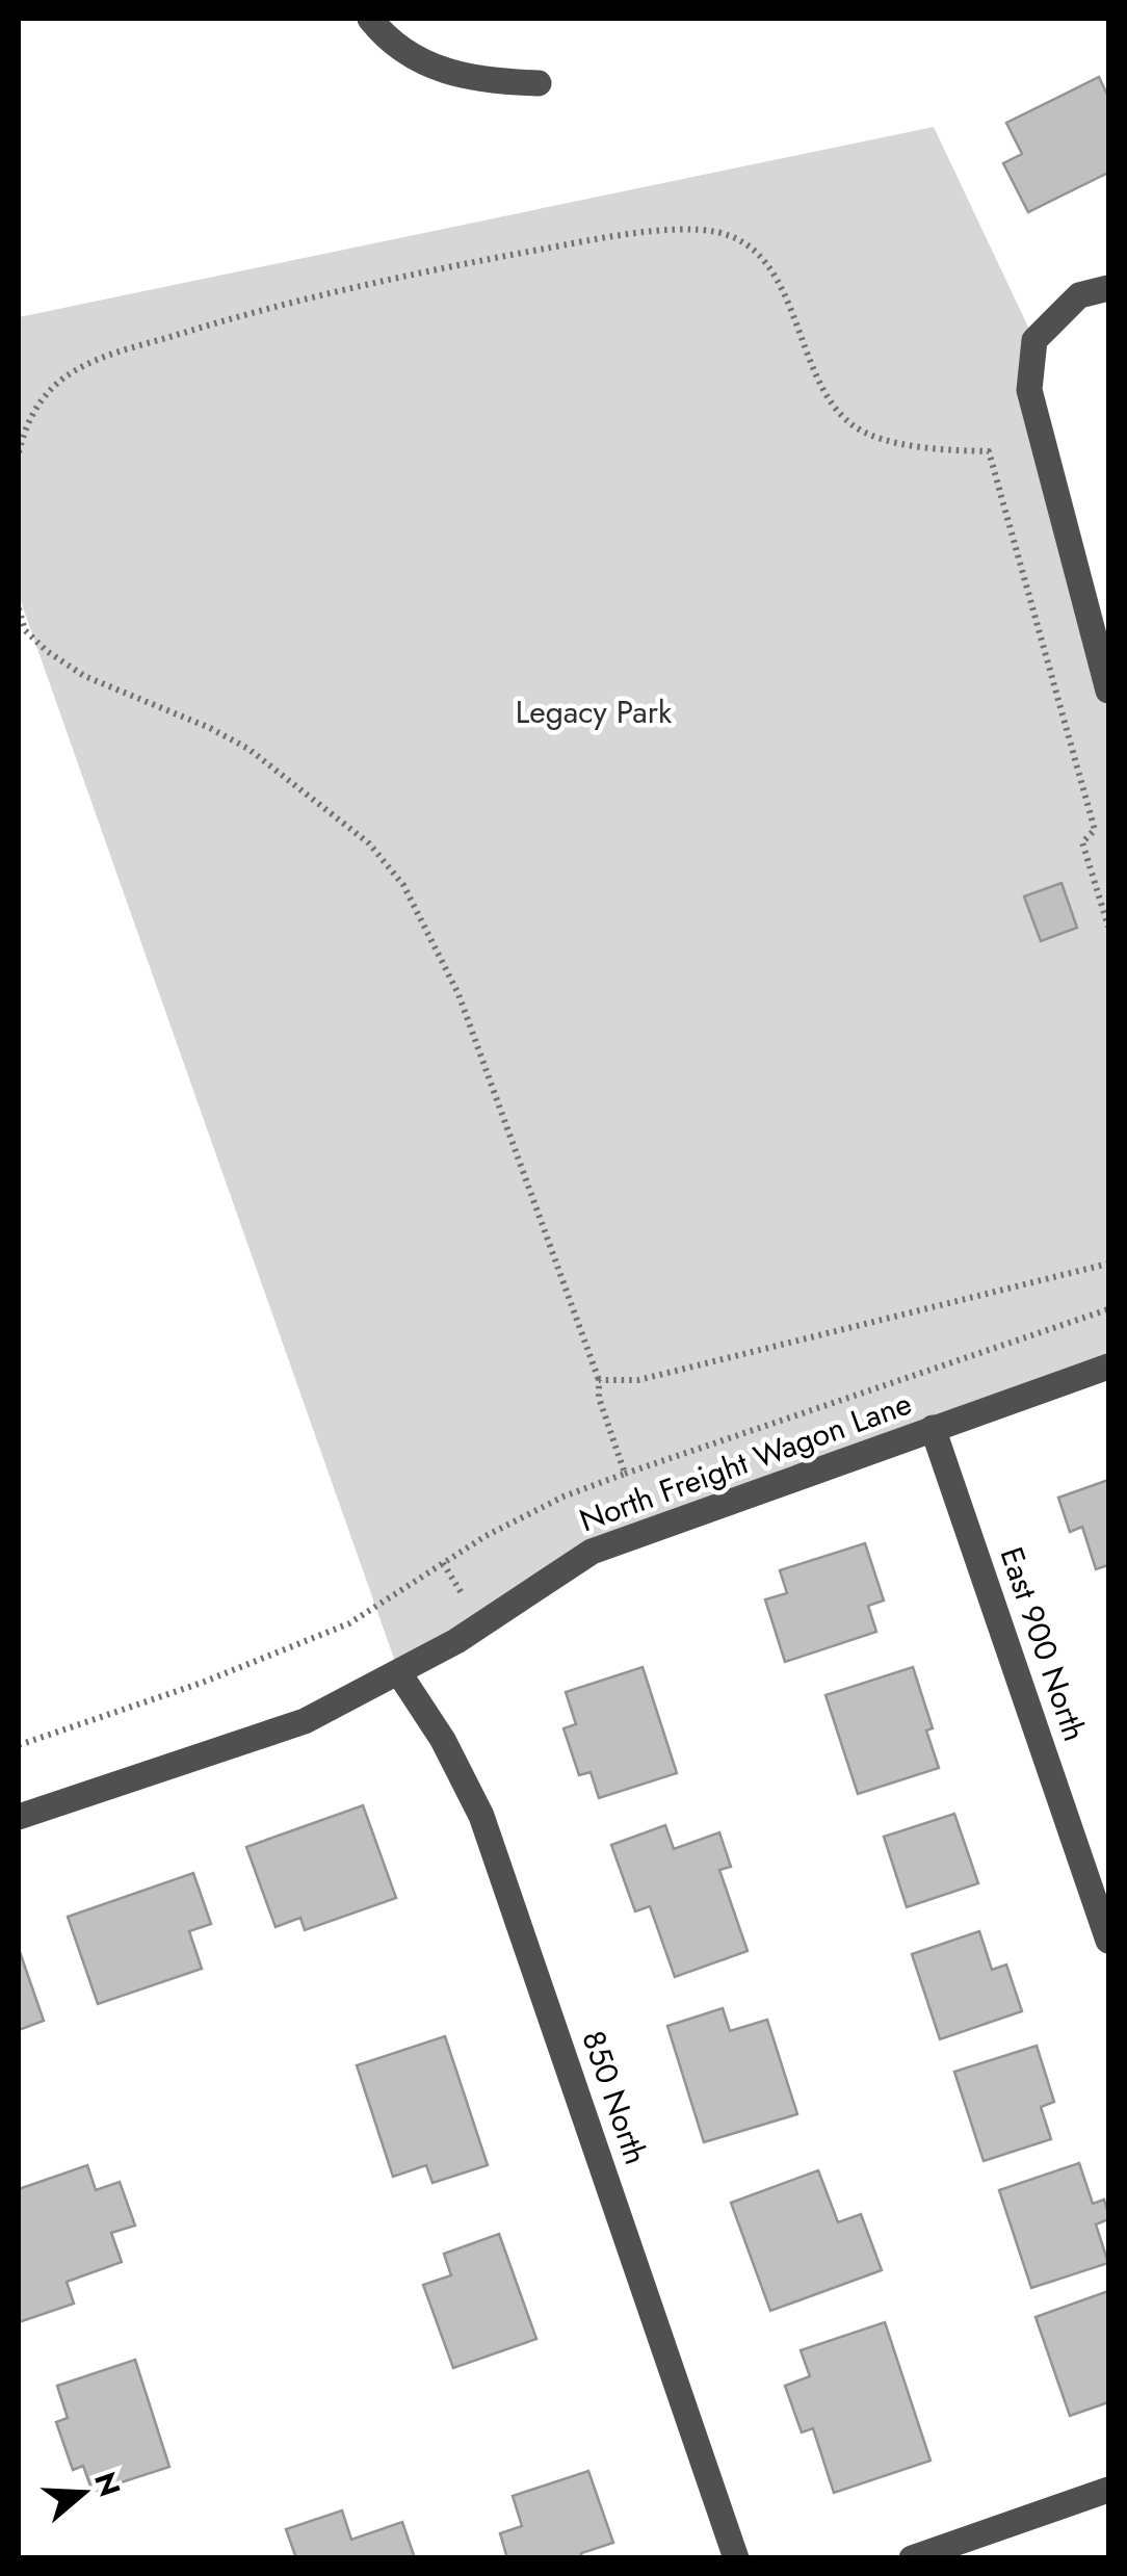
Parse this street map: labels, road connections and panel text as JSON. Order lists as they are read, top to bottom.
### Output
{
  "streets": {
    "street": ["North Freight Wagon Lane", "East 900 North", "850 North"]
  },
  "crossings": [
    ["North Freight Wagon Lane", "East 900 North"],
    ["North Freight Wagon Lane", "850 North"]
  ],
  "parks": ["Legacy Park"],
  "north": "right"
}
